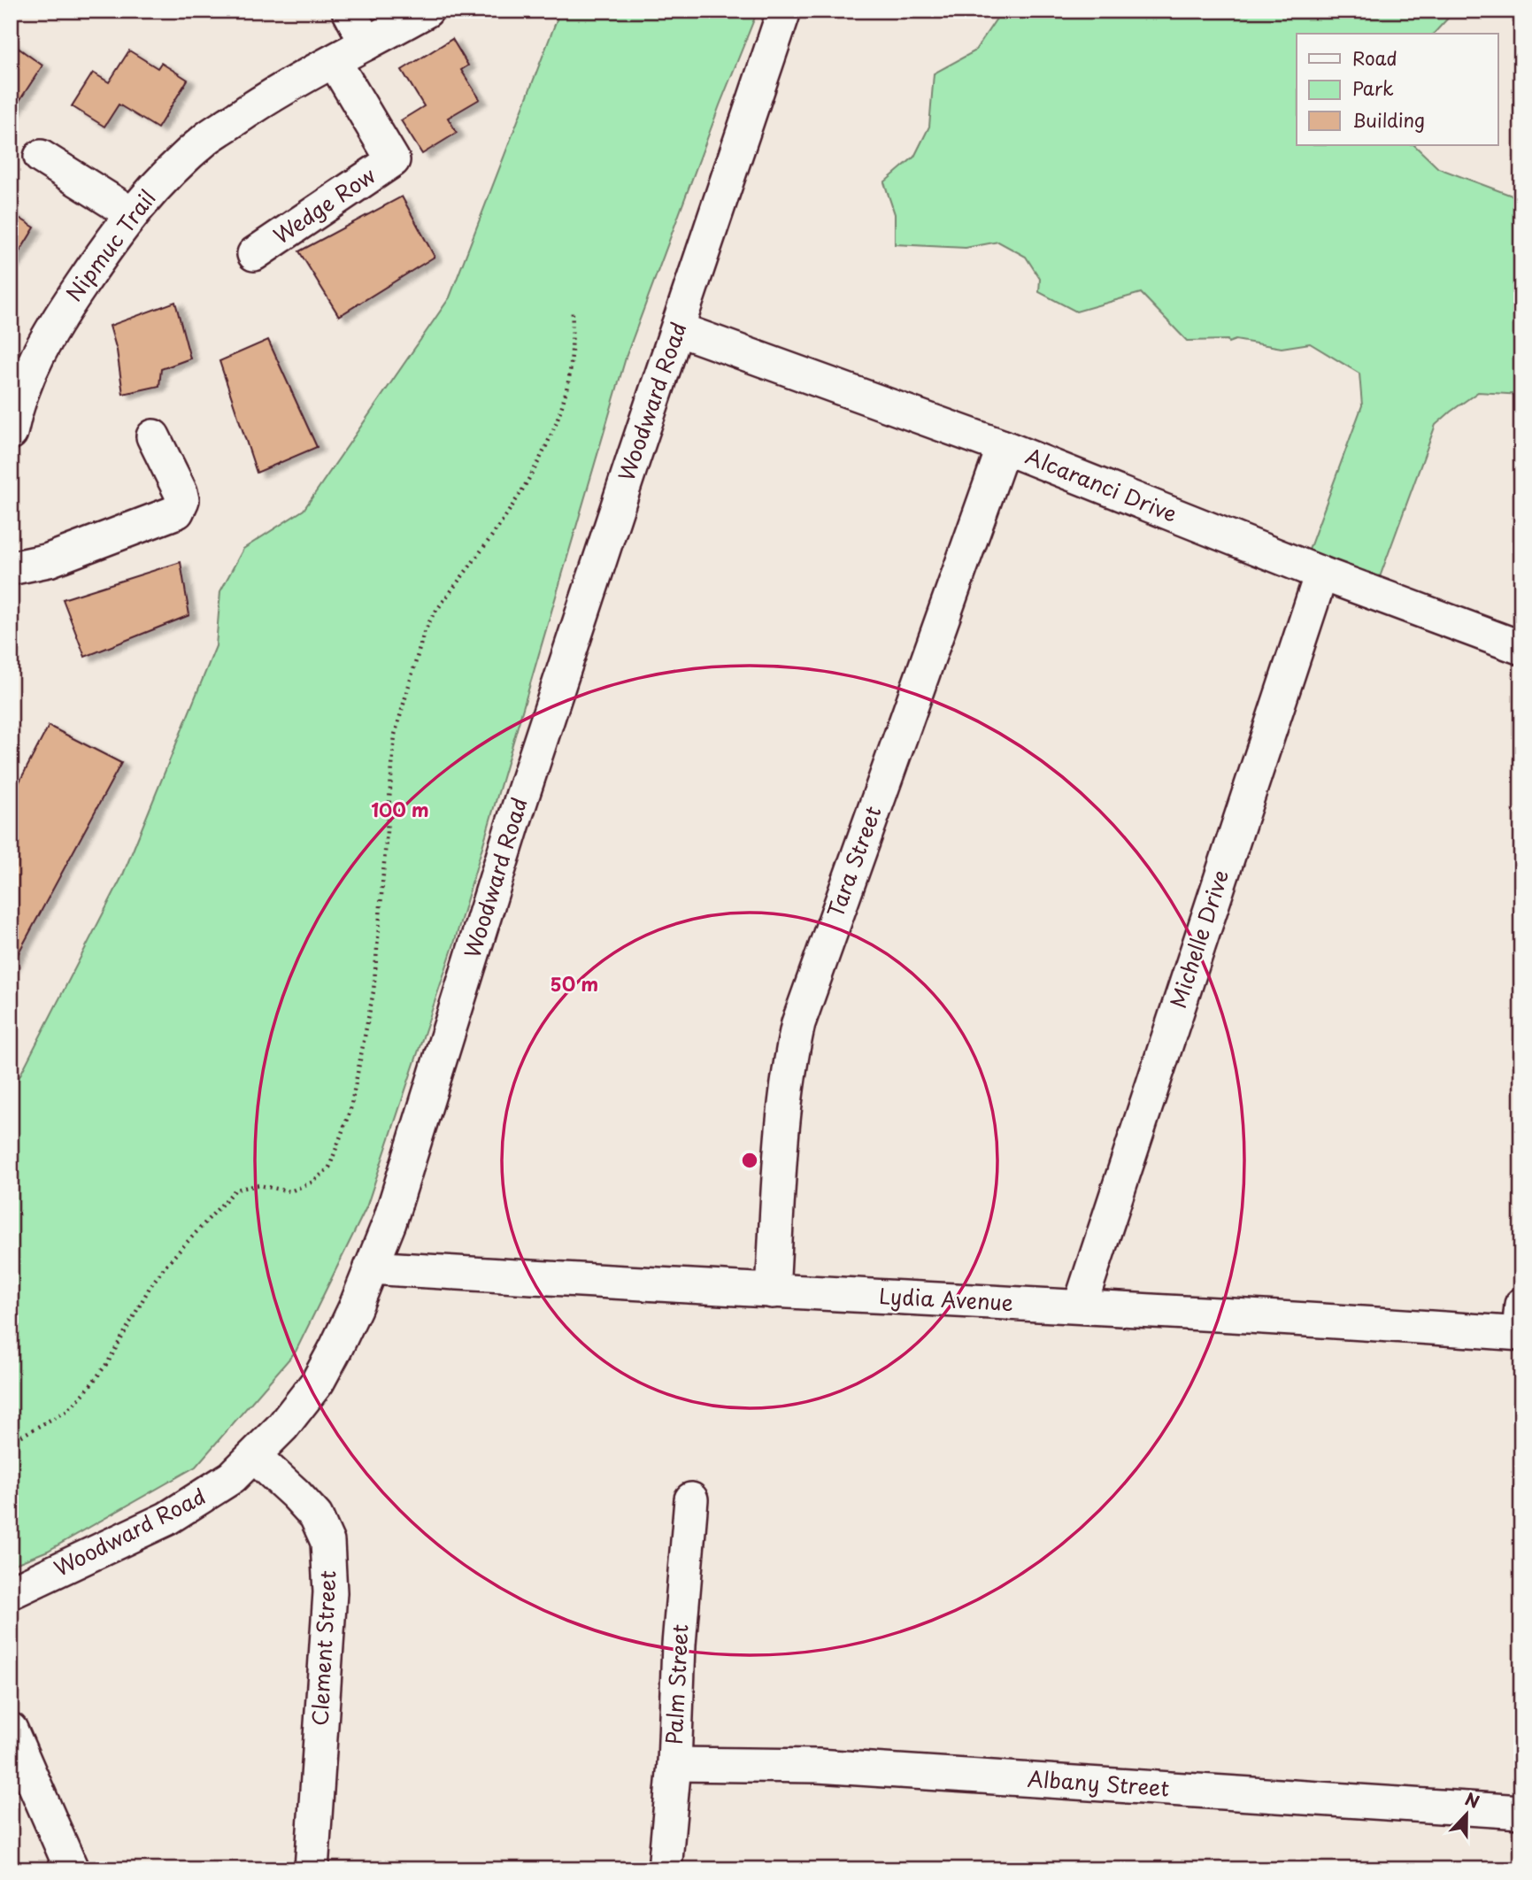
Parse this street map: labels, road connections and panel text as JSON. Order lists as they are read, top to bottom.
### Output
{
  "streets": {
    "street": [
      "Wedge Row",
      "Nipmuc Trail",
      "Woodward Road",
      "Alcaranci Drive",
      "Tara Street",
      "Michelle Drive",
      "Lydia Avenue",
      "Clement Street",
      "Palm Street",
      "Albany Street"
    ]
  },
  "crossings": [
    ["Wedge Row", "Nipmuc Trail"],
    ["Woodward Road", "Alcaranci Drive"],
    ["Woodward Road", "Lydia Avenue"],
    ["Woodward Road", "Clement Street"],
    ["Alcaranci Drive", "Tara Street"],
    ["Alcaranci Drive", "Michelle Drive"],
    ["Tara Street", "Lydia Avenue"],
    ["Michelle Drive", "Lydia Avenue"],
    ["Palm Street", "Albany Street"]
  ],
  "legend": ["Road", "Park", "Building"],
  "north": "top",
  "rings": ["100 m", "50 m"]
}
